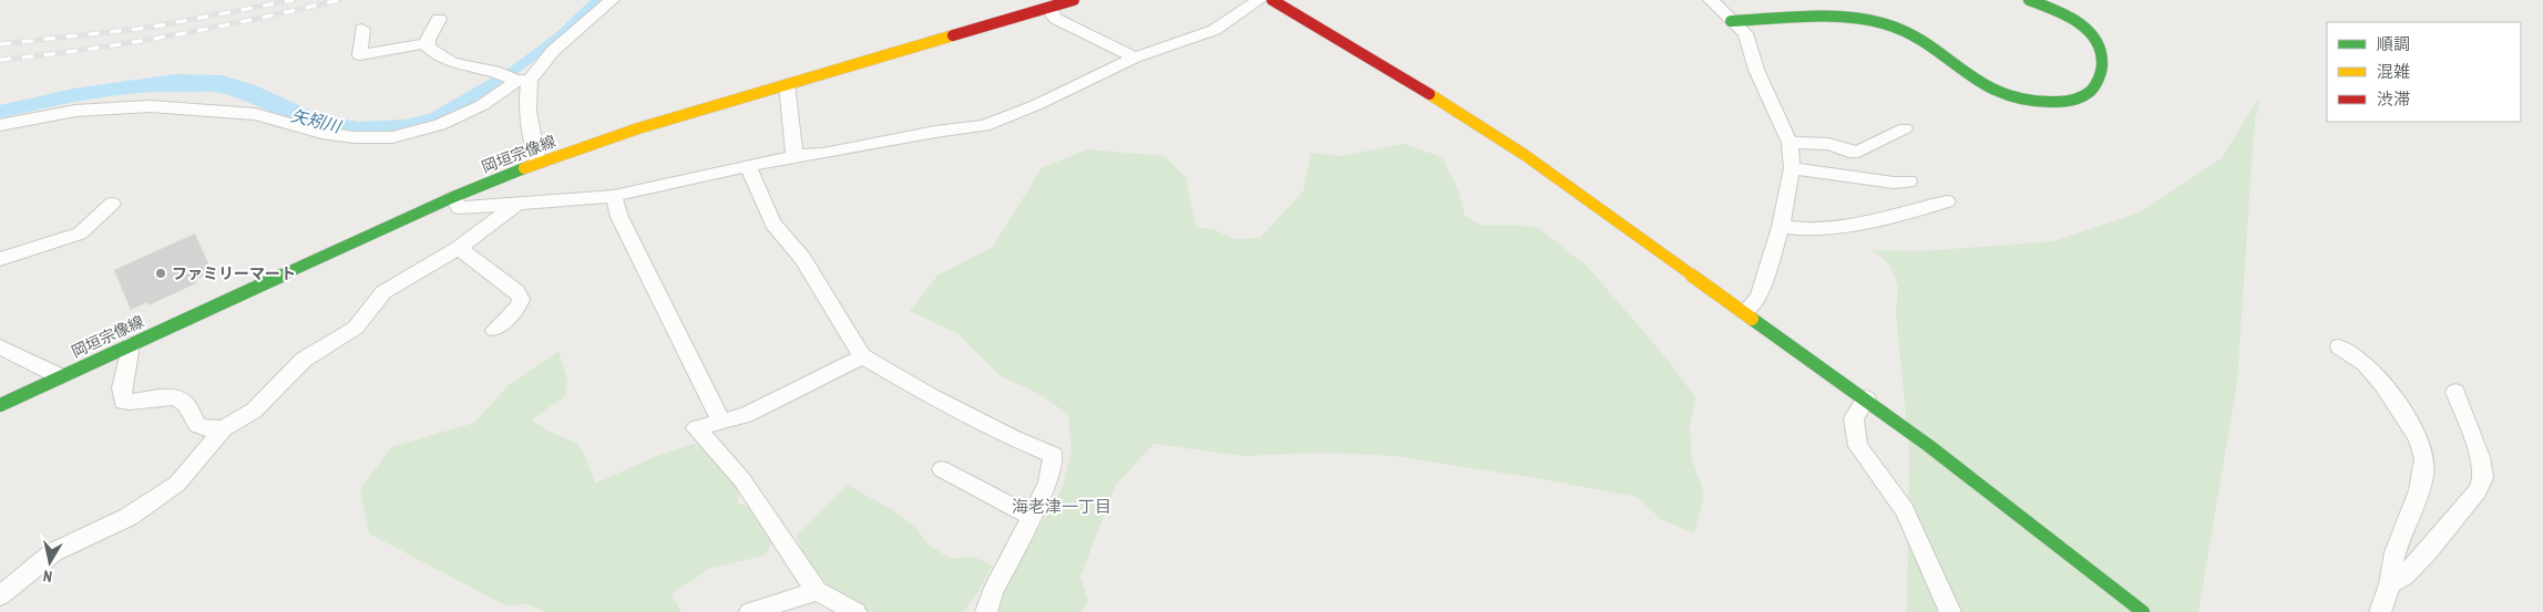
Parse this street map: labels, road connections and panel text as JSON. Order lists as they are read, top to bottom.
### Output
{
  "streets": {
    "street": ["岡垣宗像線"]
  },
  "districts": ["海老津一丁目"],
  "water": ["矢矧川"],
  "places": ["ファミリーマート"],
  "legend": ["順調", "混雑", "渋滞"],
  "north": "bottom"
}
